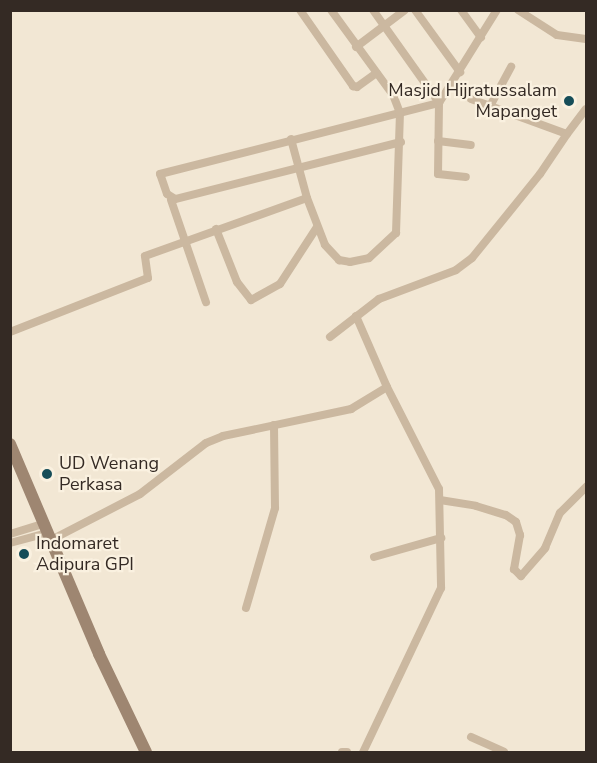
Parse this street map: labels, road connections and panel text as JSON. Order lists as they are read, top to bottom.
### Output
{
  "places": ["Masjid Hijratussalam Mapanget", "UD Wenang Perkasa", "Indomaret Adipura GPI"]
}
